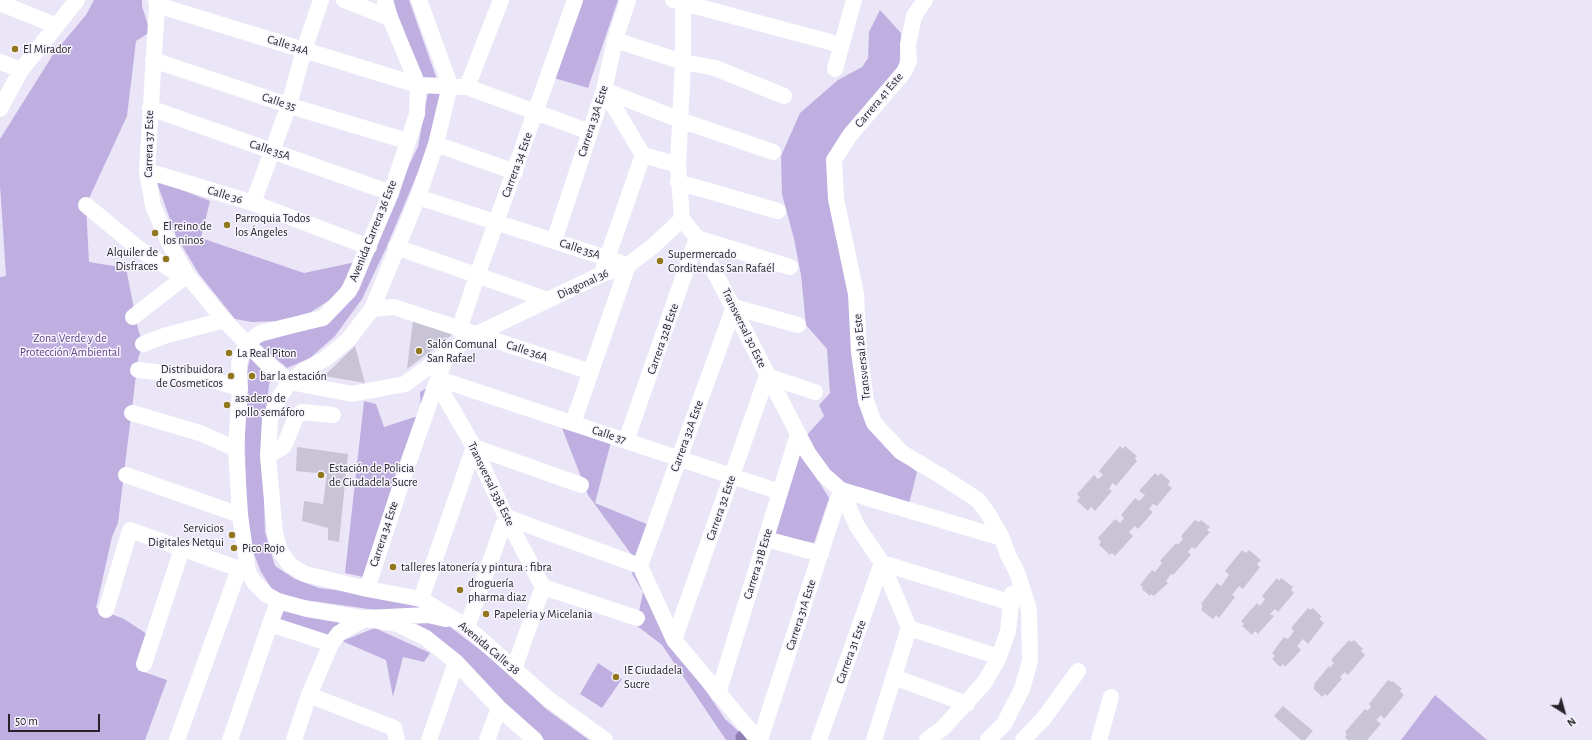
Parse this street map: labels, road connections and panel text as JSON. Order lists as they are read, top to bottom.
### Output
{
  "streets": {
    "street": [
      "Calle 34A",
      "Carrera 41 Este",
      "Calle 35",
      "Carrera 33A Este",
      "Carrera 37 Este",
      "Calle 35A",
      "Carrera 34 Este",
      "Calle 36",
      "Avenida Carrera 36 Este",
      "Diagonal 36",
      "Transversal 30 Este",
      "Carrera 32B Este",
      "Calle 36A",
      "Transversal 28 Este",
      "Calle 37",
      "Carrera 32A Este",
      "Transversal 33B Este",
      "Carrera 32 Este",
      "Carrera 31B Este",
      "Carrera 31A Este",
      "Avenida Calle 38",
      "Carrera 31 Este"
    ]
  },
  "crossings": [
    ["Calle 34A", "Carrera 33A Este"],
    ["Calle 34A", "Carrera 37 Este"],
    ["Calle 34A", "Carrera 34 Este"],
    ["Calle 34A", "Avenida Carrera 36 Este"],
    ["Carrera 41 Este", "Transversal 28 Este"],
    ["Calle 35", "Carrera 37 Este"],
    ["Calle 35", "Avenida Carrera 36 Este"],
    ["Carrera 33A Este", "Calle 35A"],
    ["Carrera 37 Este", "Calle 35A"],
    ["Carrera 37 Este", "Calle 36"],
    ["Calle 35A", "Carrera 34 Este"],
    ["Calle 35A", "Avenida Carrera 36 Este"],
    ["Calle 35A", "Diagonal 36"],
    ["Carrera 34 Este", "Calle 36A"],
    ["Carrera 34 Este", "Calle 37"],
    ["Carrera 34 Este", "Transversal 33B Este"],
    ["Carrera 34 Este", "Avenida Calle 38"],
    ["Calle 36", "Avenida Carrera 36 Este"],
    ["Diagonal 36", "Transversal 30 Este"],
    ["Diagonal 36", "Calle 36A"],
    ["Transversal 30 Este", "Carrera 32B Este"],
    ["Transversal 30 Este", "Carrera 32A Este"],
    ["Transversal 30 Este", "Carrera 32 Este"],
    ["Transversal 30 Este", "Carrera 31B Este"],
    ["Transversal 30 Este", "Carrera 31A Este"],
    ["Transversal 30 Este", "Carrera 31 Este"],
    ["Carrera 32B Este", "Calle 37"],
    ["Calle 37", "Carrera 32A Este"],
    ["Calle 37", "Transversal 33B Este"],
    ["Calle 37", "Carrera 32 Este"],
    ["Calle 37", "Carrera 31B Este"]
  ],
  "parks": ["Zona Verde y de Protección Ambiental"],
  "places": [
    "El Mirador",
    "Parroquia Todos los Ángeles",
    "El reino de los ninos",
    "Alquiler de Disfraces",
    "Supermercado Corditendas San Rafaél",
    "Salón Comunal San Rafael",
    "La Real Piton",
    "Distribuidora de Cosmeticos",
    "bar la estación",
    "asadero de pollo semáforo",
    "Estación de Policia de Ciudadela Sucre",
    "Servicios Digitales Netqui",
    "Pico Rojo",
    "talleres latonería y pintura : fibra",
    "droguería pharma diaz",
    "Papeleria y Micelania",
    "IE Ciudadela Sucre"
  ],
  "scale_bar": "50 m",
  "north": "bottom right"
}
